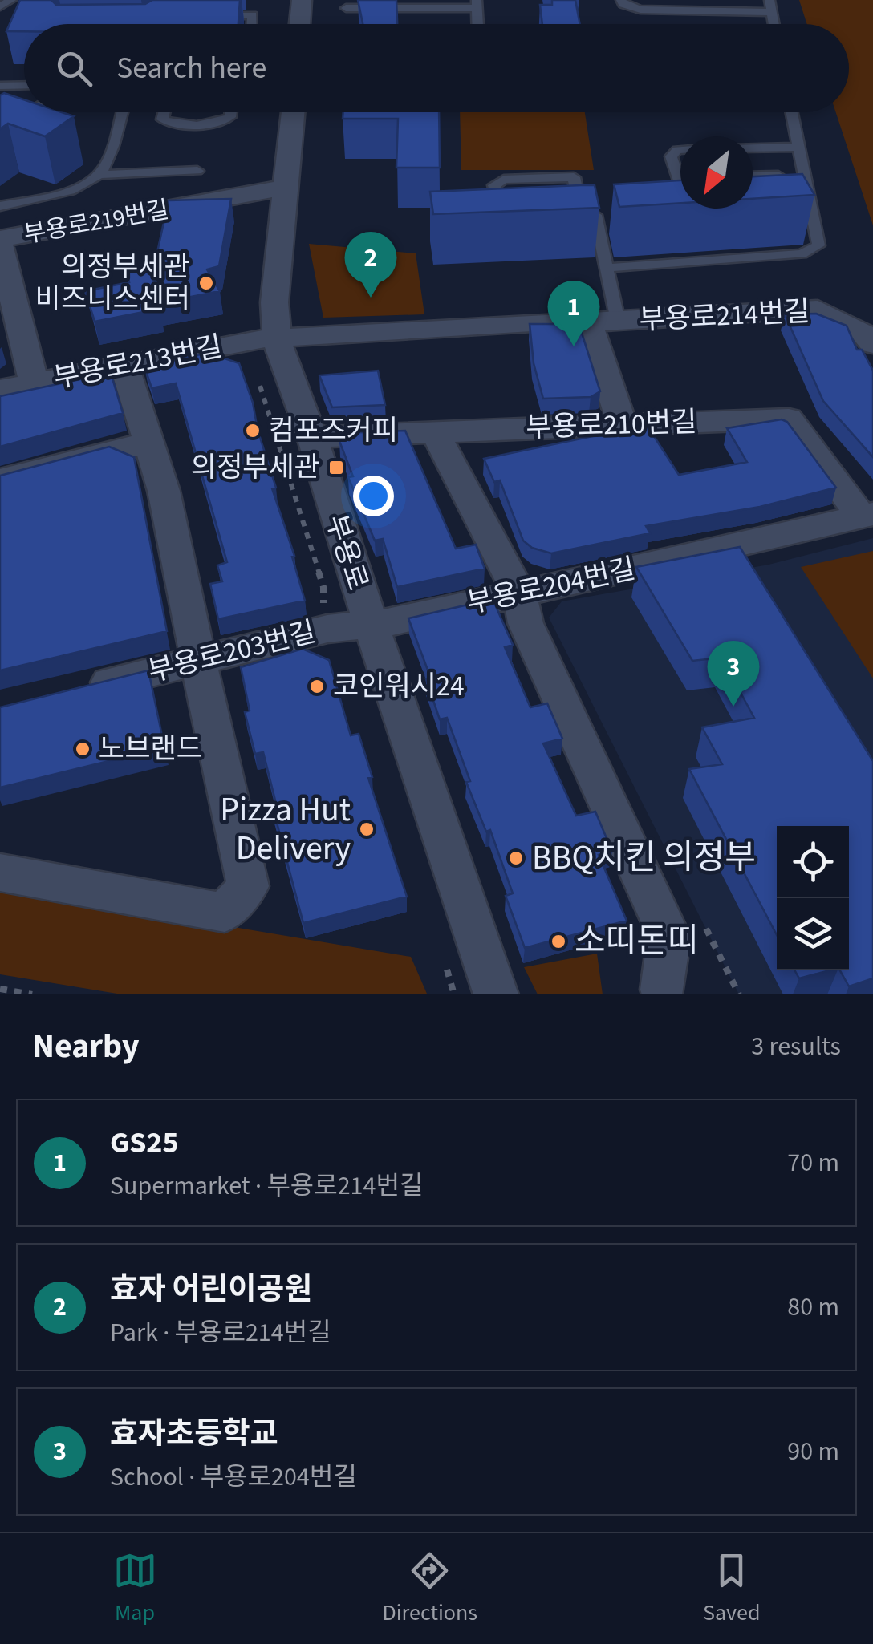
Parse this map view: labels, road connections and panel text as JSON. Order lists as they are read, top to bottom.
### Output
{
  "streets": {
    "street": [
      "부용로219번길",
      "부용로214번길",
      "부용로213번길",
      "부용로210번길",
      "부용로",
      "부용로204번길",
      "부용로203번길"
    ]
  },
  "crossings": [
    ["부용로219번길", "부용로"],
    ["부용로214번길", "부용로213번길"],
    ["부용로214번길", "부용로"],
    ["부용로213번길", "부용로"],
    ["부용로210번길", "부용로"],
    ["부용로210번길", "부용로204번길"],
    ["부용로", "부용로204번길"],
    ["부용로", "부용로203번길"],
    ["부용로204번길", "부용로203번길"]
  ],
  "places": {
    "other": [
      "의정부세관 비즈니스센터",
      "컴포즈커피",
      "코인워시24",
      "노브랜드",
      "Pizza Hut Delivery",
      "BBQ치킨 의정부",
      "소띠돈띠"
    ],
    "transit": ["의정부세관"]
  },
  "north": "bottom left",
  "page": {
    "search": "Search here",
    "pins": ["2", "1", "3"],
    "heading": ["Nearby", "3 results"],
    "list": [
      {
        "mark": "1",
        "name": "GS25",
        "note": "Supermarket · 부용로214번길",
        "value": "70 m"
      },
      {
        "mark": "2",
        "name": "효자 어린이공원",
        "note": "Park · 부용로214번길",
        "value": "80 m"
      },
      {
        "mark": "3",
        "name": "효자초등학교",
        "note": "School · 부용로204번길",
        "value": "90 m"
      }
    ],
    "nav": ["Map", "Directions", "Saved"]
  }
}
